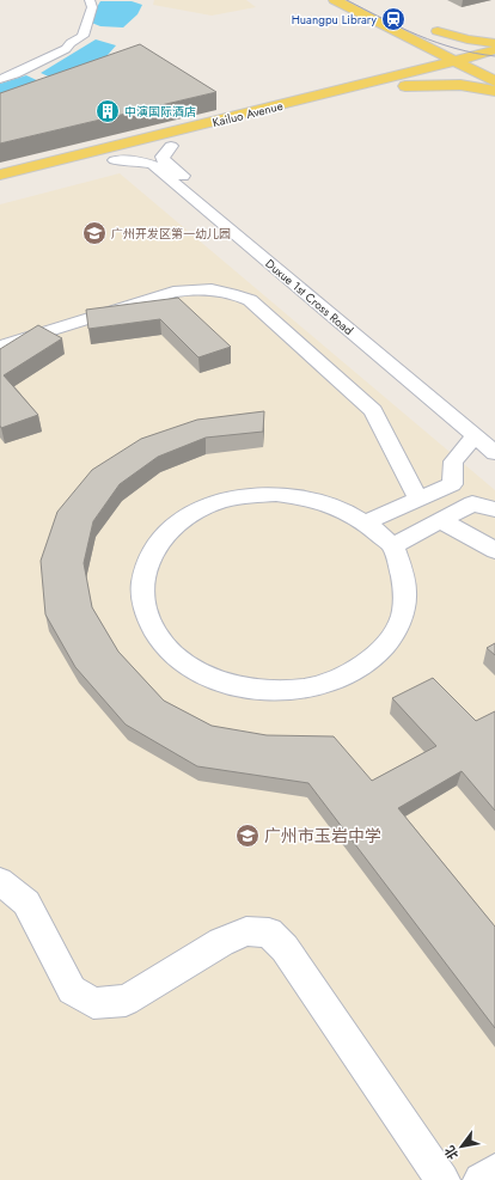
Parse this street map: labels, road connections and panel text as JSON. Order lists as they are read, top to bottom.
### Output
{
  "streets": {
    "main road": ["Kailuo Avenue"],
    "street": ["Duxue 1st Cross Road"]
  },
  "crossings": [
    ["Kailuo Avenue", "Duxue 1st Cross Road"]
  ],
  "places": {
    "station": ["Huangpu Library"],
    "building": ["中演国际酒店"],
    "school or university": ["广州开发区第一幼儿园", "广州市玉岩中学"]
  },
  "north": "bottom left"
}
